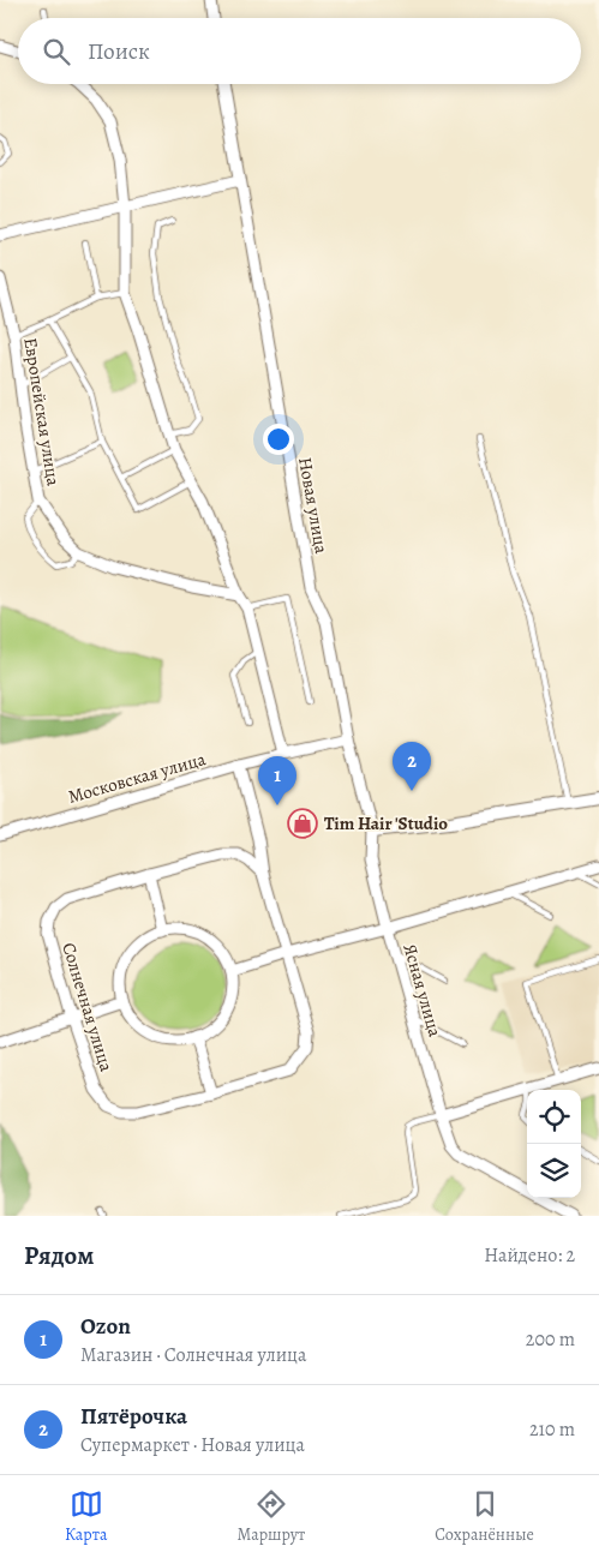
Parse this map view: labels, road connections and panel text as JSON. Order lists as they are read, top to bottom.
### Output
{
  "streets": {
    "street": [
      "Европейская улица",
      "Новая улица",
      "Московская улица",
      "Ясная улица",
      "Солнечная улица"
    ]
  },
  "crossings": [
    ["Новая улица", "Ясная улица"],
    ["Московская улица", "Солнечная улица"]
  ],
  "places": {
    "shop": ["Tim Hair 'Studio"]
  },
  "page": {
    "search": "Поиск",
    "pins": ["2", "1"],
    "heading": ["Рядом", "Найдено: 2"],
    "list": [
      {
        "mark": "1",
        "name": "Ozon",
        "note": "Магазин · Солнечная улица",
        "value": "200 m"
      },
      {
        "mark": "2",
        "name": "Пятёрочка",
        "note": "Супермаркет · Новая улица",
        "value": "210 m"
      }
    ],
    "nav": ["Карта", "Маршрут", "Сохранённые"]
  }
}
